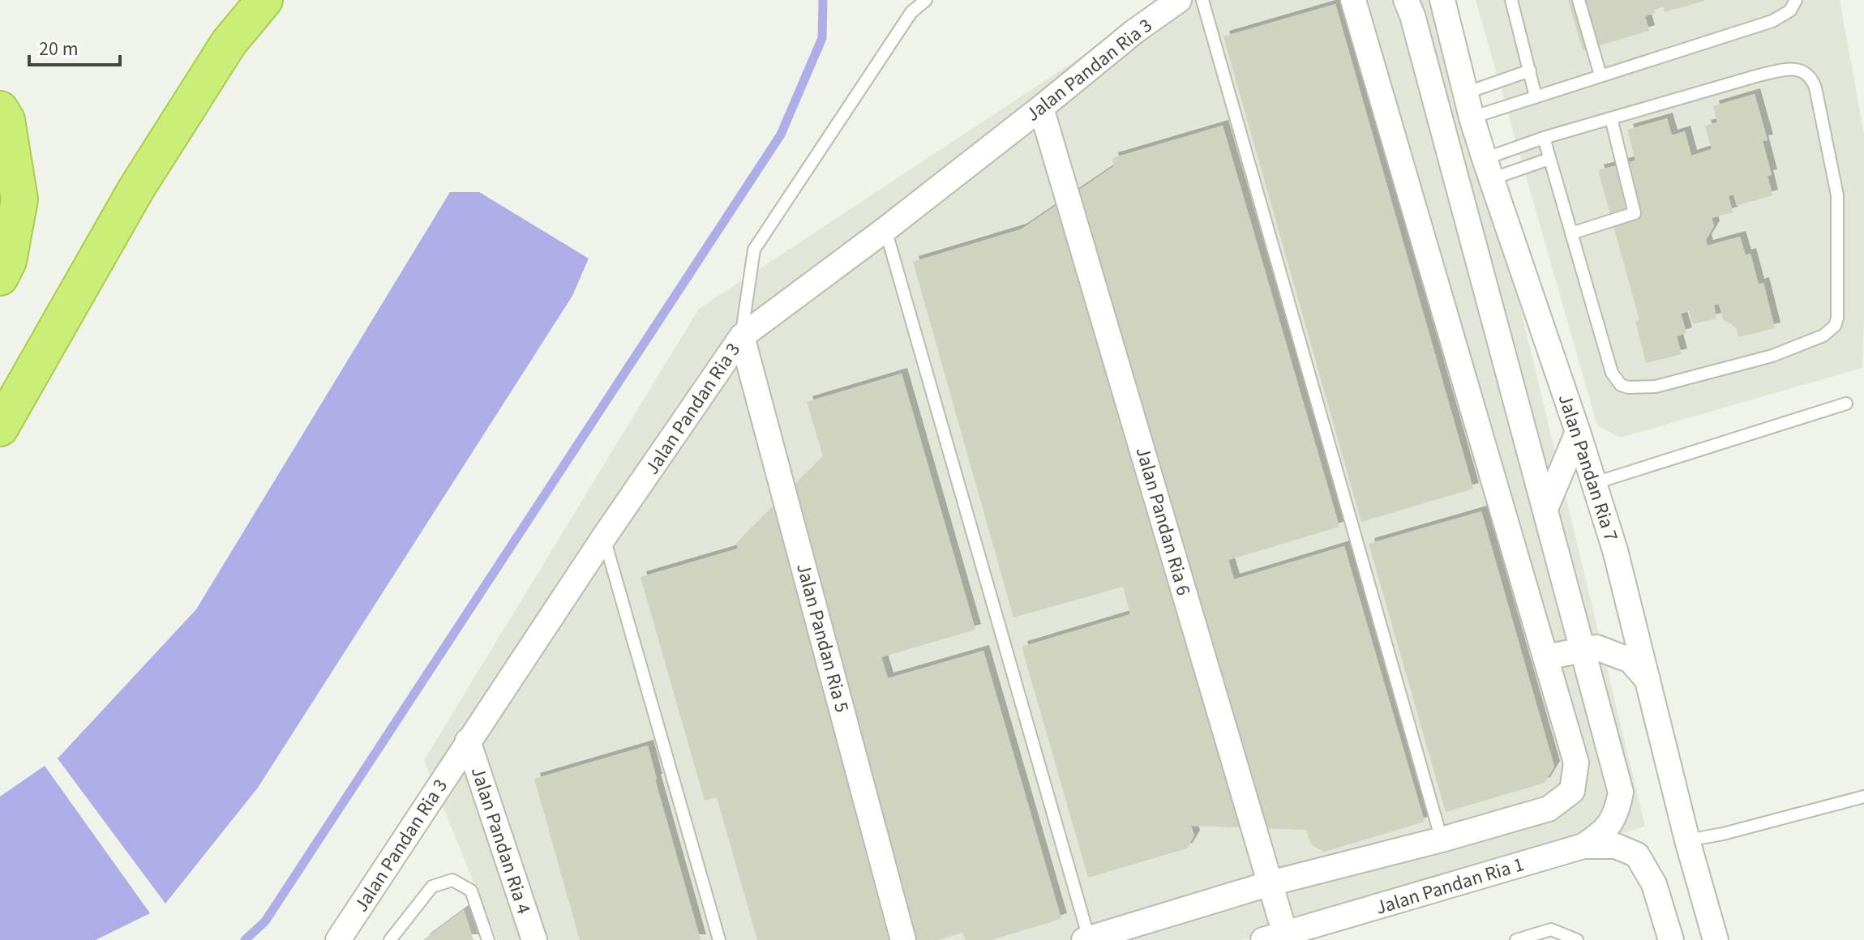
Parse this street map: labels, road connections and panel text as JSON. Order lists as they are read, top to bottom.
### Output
{
  "streets": {
    "street": [
      "Jalan Pandan Ria 3",
      "Jalan Pandan Ria 7",
      "Jalan Pandan Ria 6",
      "Jalan Pandan Ria 5",
      "Jalan Pandan Ria 4",
      "Jalan Pandan Ria 1"
    ]
  },
  "crossings": [
    ["Jalan Pandan Ria 3", "Jalan Pandan Ria 6"],
    ["Jalan Pandan Ria 3", "Jalan Pandan Ria 5"],
    ["Jalan Pandan Ria 3", "Jalan Pandan Ria 4"],
    ["Jalan Pandan Ria 6", "Jalan Pandan Ria 1"]
  ],
  "scale_bar": "20 m"
}
